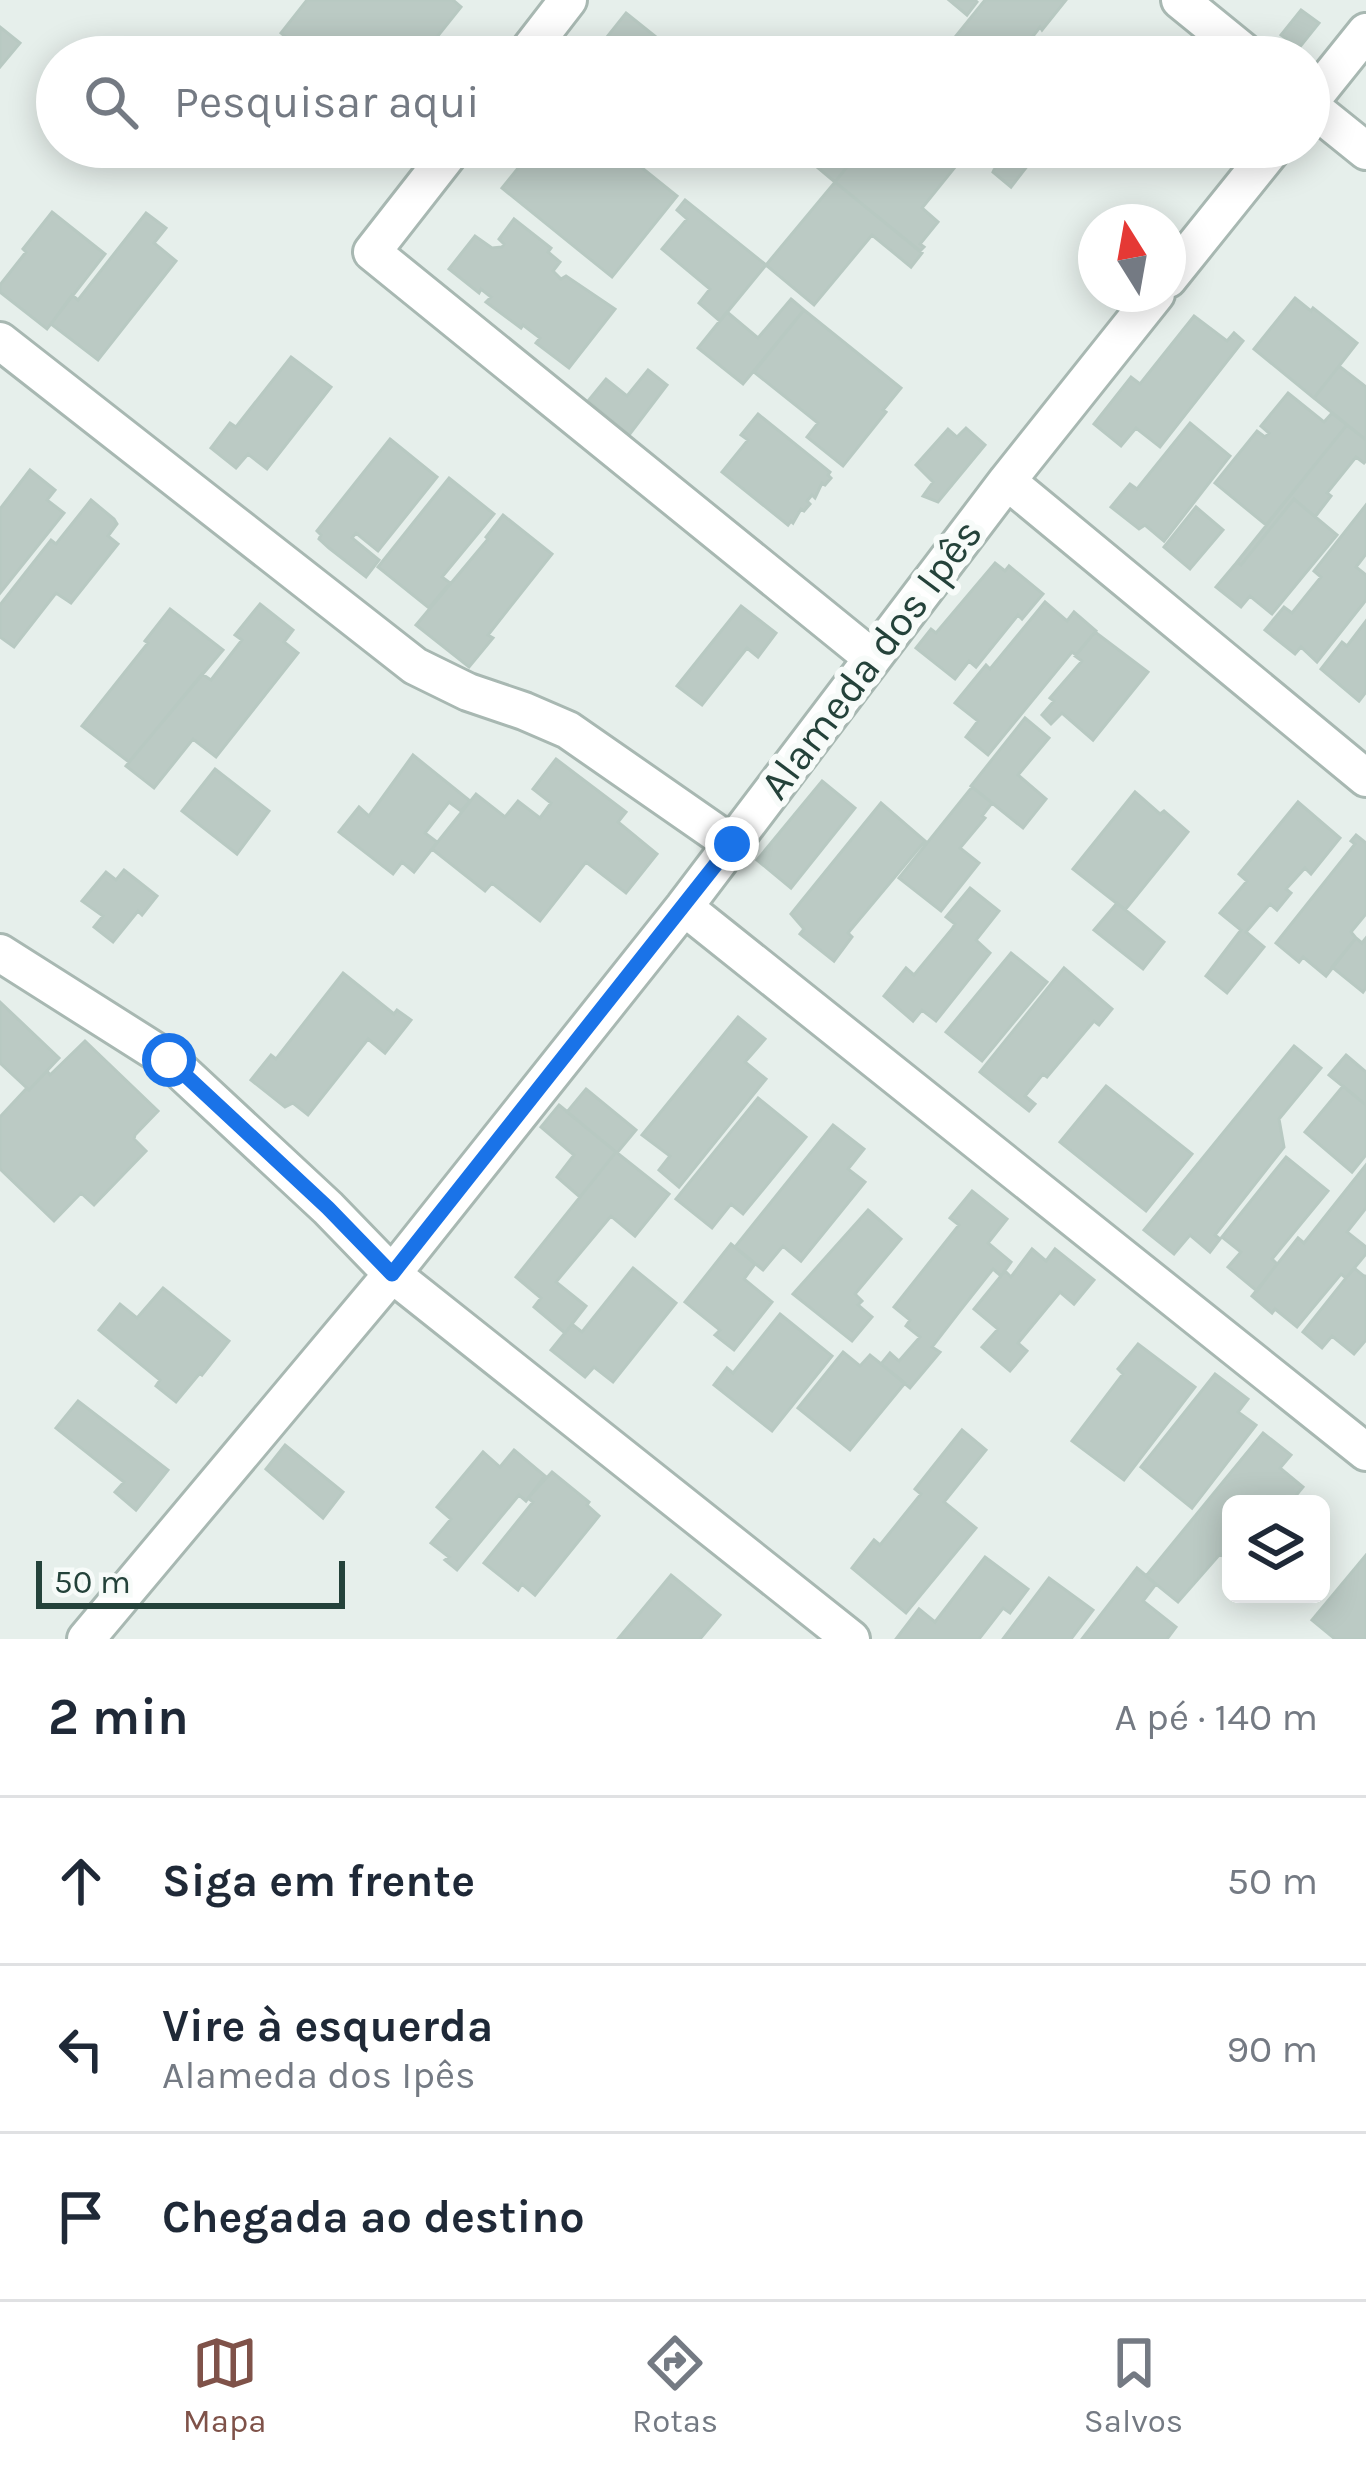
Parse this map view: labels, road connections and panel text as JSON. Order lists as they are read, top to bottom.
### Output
{
  "streets": {
    "street": ["Alameda dos Ipês"]
  },
  "scale_bar": "50 m",
  "north": "top",
  "page": {
    "search": "Pesquisar aqui",
    "scale": "50 m",
    "heading": ["2 min", "A pé · 140 m"],
    "list": [
      ["Siga em frente", "50 m"],
      ["Vire à esquerda", "Alameda dos Ipês", "90 m"],
      "Chegada ao destino"
    ],
    "nav": ["Mapa", "Rotas", "Salvos"]
  }
}
